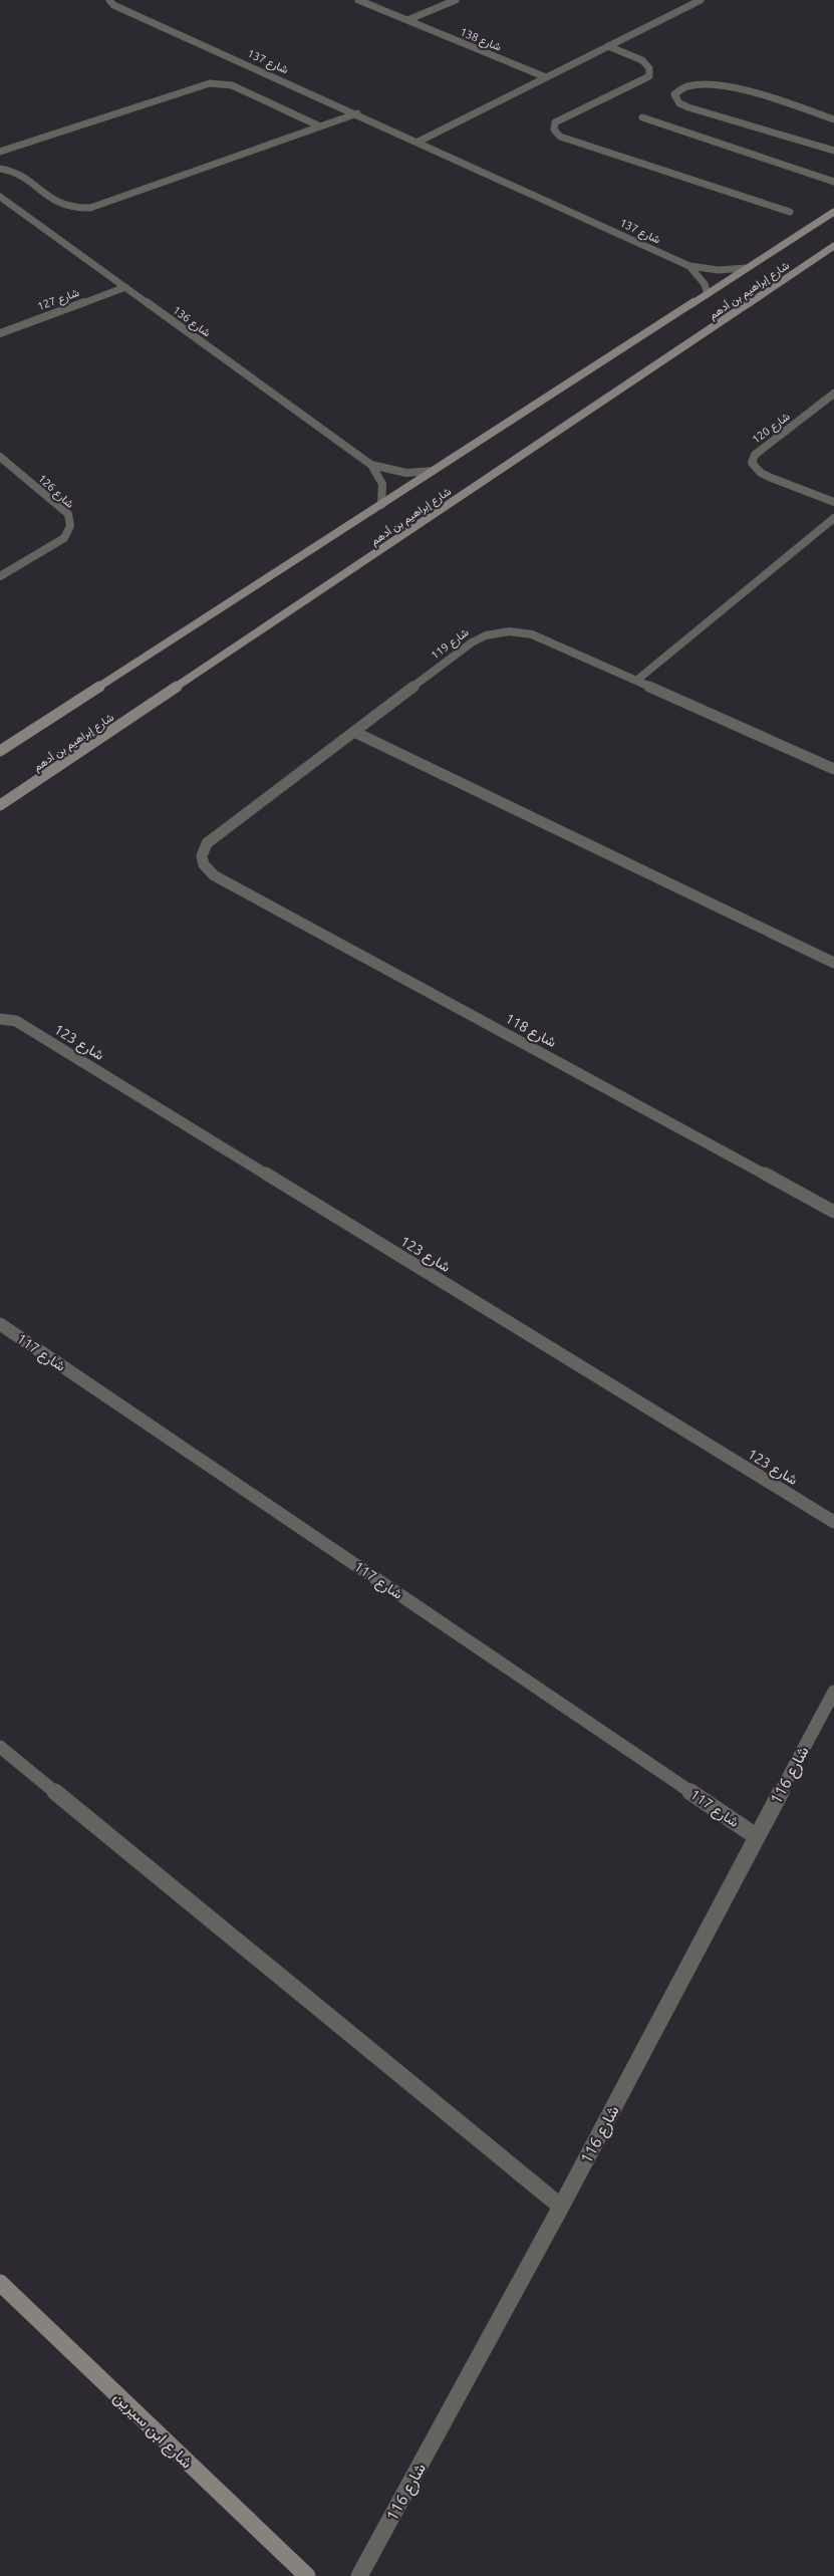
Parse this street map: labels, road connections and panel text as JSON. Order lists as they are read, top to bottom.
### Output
{
  "streets": {
    "street": [
      "شارع 138",
      "شارع 137",
      "شارع إبراهيم بن أدهم",
      "شارع 127",
      "شارع 136",
      "شارع 120",
      "شارع 126",
      "شارع 119",
      "شارع 118",
      "شارع 123",
      "شارع 117",
      "شارع 116",
      "شارع ابن سيرين"
    ]
  },
  "crossings": [
    ["شارع 137", "شارع إبراهيم بن أدهم"],
    ["شارع إبراهيم بن أدهم", "شارع 136"],
    ["شارع 127", "شارع 136"],
    ["شارع 119", "شارع 118"],
    ["شارع 117", "شارع 116"]
  ]
}
